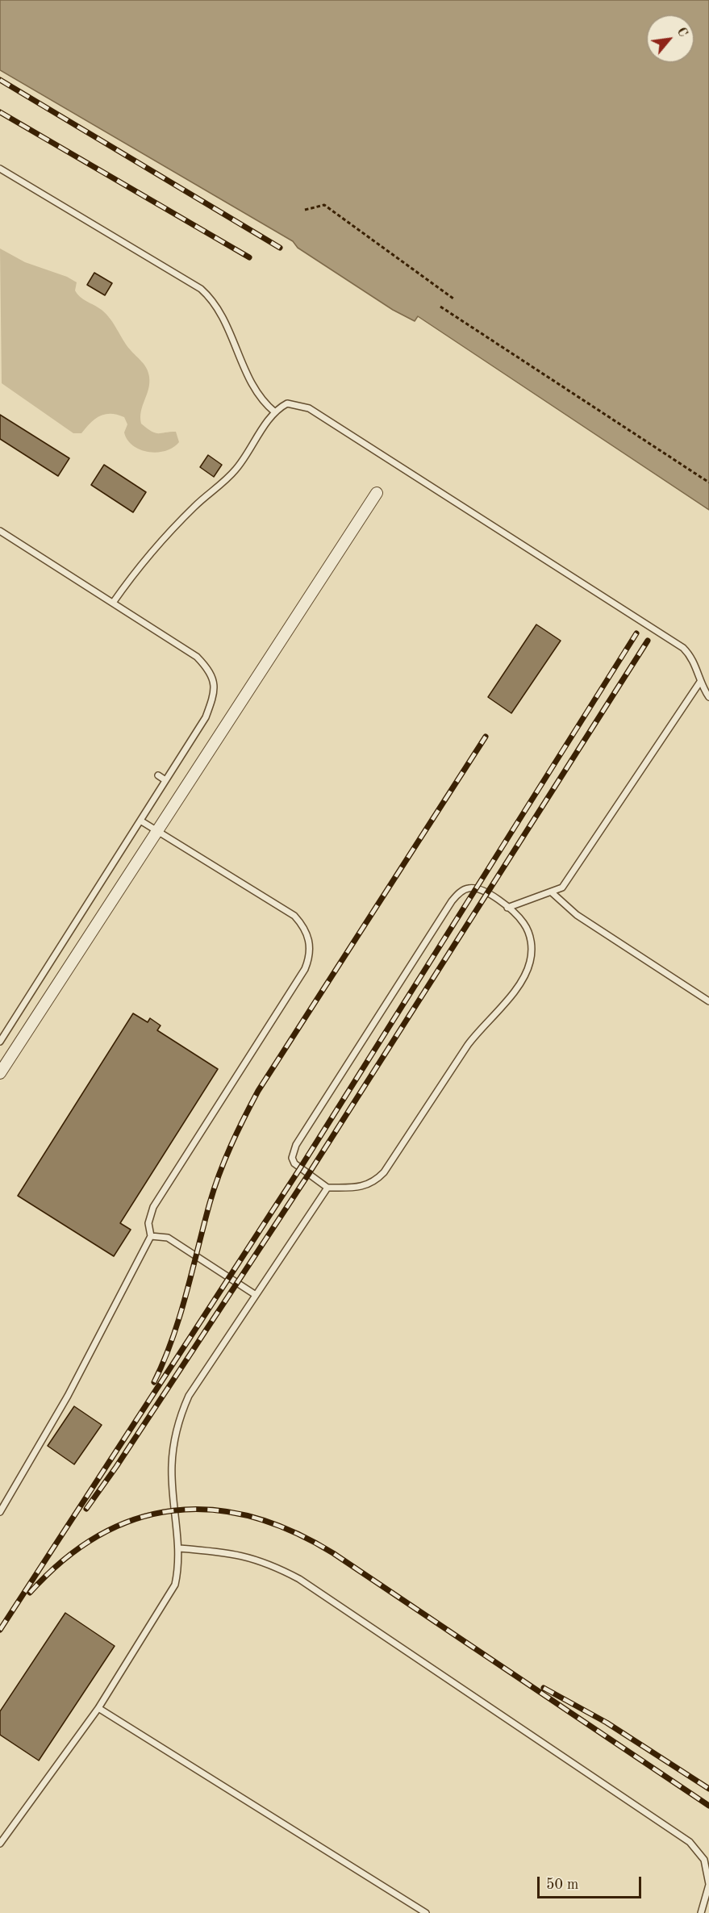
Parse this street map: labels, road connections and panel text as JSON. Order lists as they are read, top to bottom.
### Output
{
  "scale_bar": "50 m",
  "north": "top right"
}
